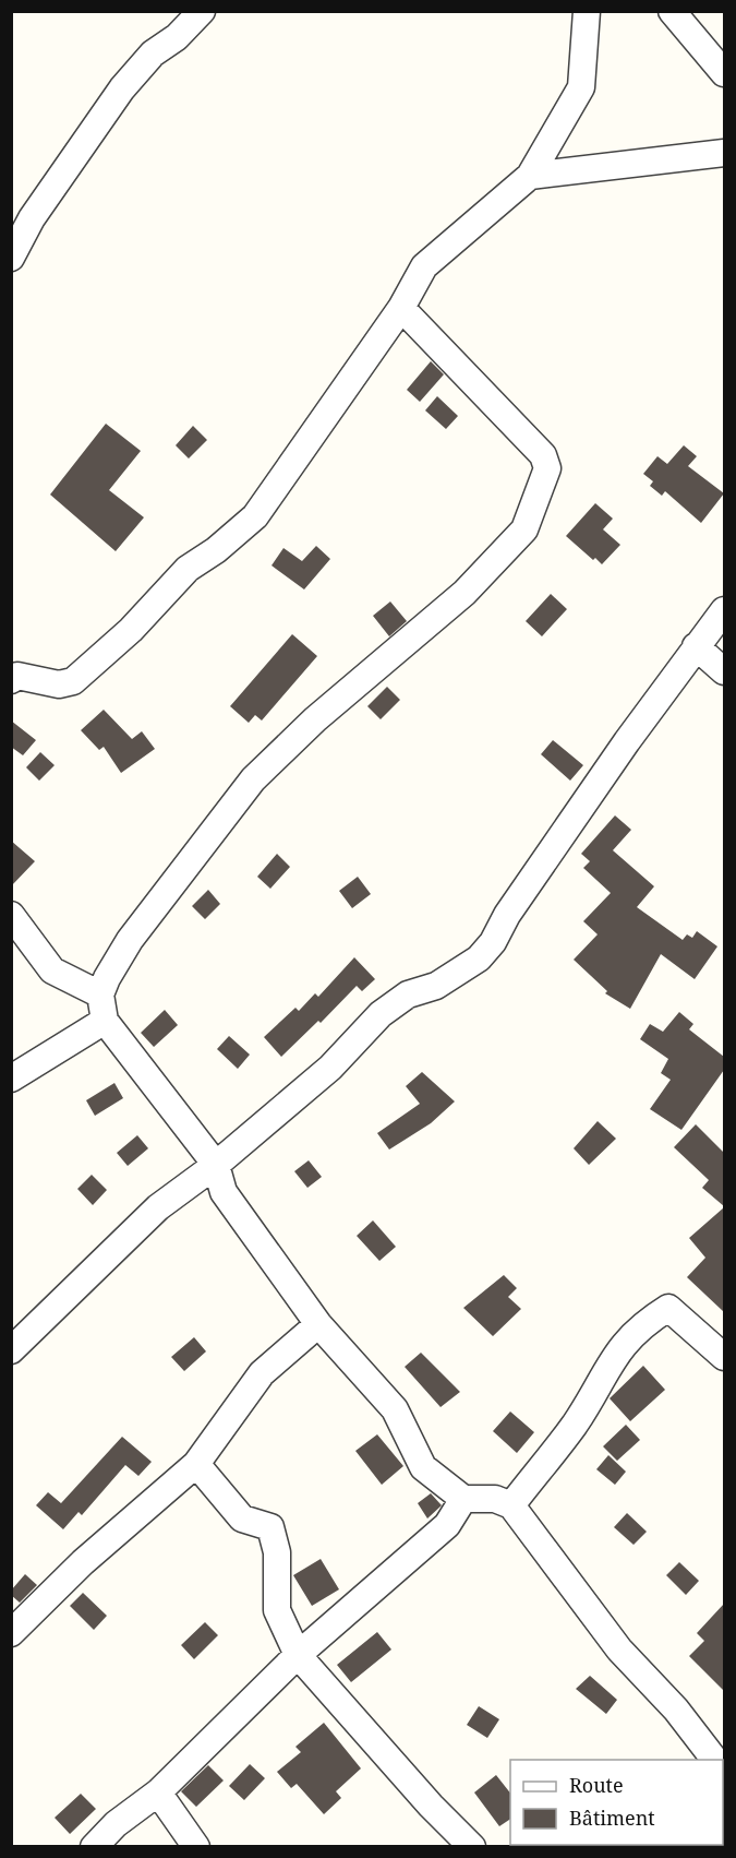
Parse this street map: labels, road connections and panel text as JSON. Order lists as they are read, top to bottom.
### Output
{
  "legend": ["Route", "Bâtiment"]
}
